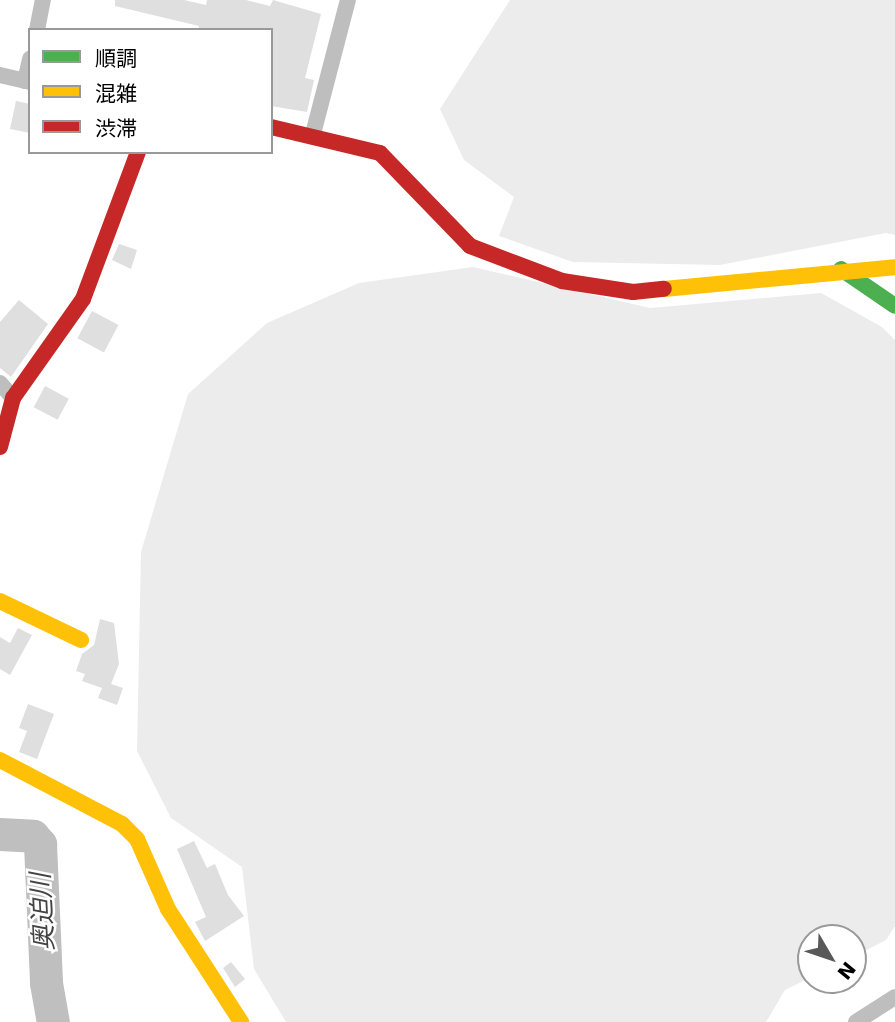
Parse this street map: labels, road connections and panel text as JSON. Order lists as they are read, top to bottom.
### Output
{
  "water": ["奥迫川"],
  "legend": ["順調", "混雑", "渋滞"],
  "north": "bottom right"
}
